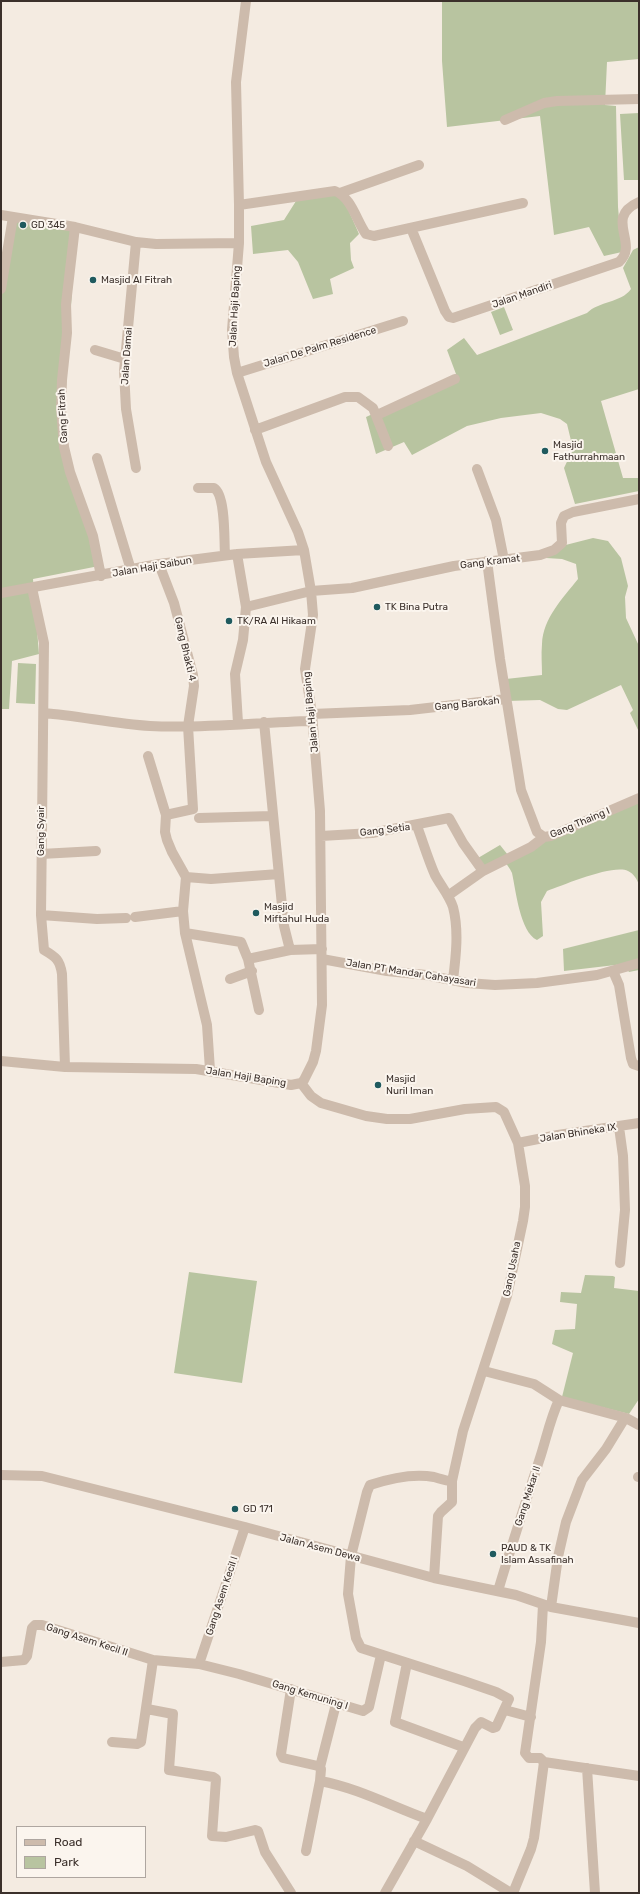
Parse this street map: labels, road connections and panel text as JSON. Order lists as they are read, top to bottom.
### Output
{
  "streets": {
    "street": [
      "Jalan Mandiri",
      "Jalan Haji Baping",
      "Jalan De Palm Residence",
      "Jalan Damai",
      "Gang Fitrah",
      "Gang Kramat",
      "Jalan Haji Saibun",
      "Gang Bhakti 4",
      "Gang Barokah",
      "Gang Thaing I",
      "Gang Setia",
      "Gang Syair",
      "Jalan PT Mandar Cahayasari",
      "Jalan Bhineka IX",
      "Gang Usaha",
      "Gang Mekar II",
      "Jalan Asem Dewa",
      "Gang Asem Kecil I",
      "Gang Asem Kecil II",
      "Gang Kemuning I"
    ]
  },
  "crossings": [
    ["Jalan Haji Baping", "Jalan De Palm Residence"],
    ["Jalan Haji Baping", "Gang Kramat"],
    ["Jalan Haji Baping", "Jalan Haji Saibun"],
    ["Jalan Haji Baping", "Gang Barokah"],
    ["Jalan Haji Baping", "Gang Setia"],
    ["Jalan Haji Baping", "Gang Syair"],
    ["Jalan Haji Baping", "Jalan PT Mandar Cahayasari"],
    ["Jalan Haji Baping", "Gang Usaha"],
    ["Gang Fitrah", "Jalan Haji Saibun"],
    ["Gang Kramat", "Gang Barokah"],
    ["Jalan Haji Saibun", "Gang Bhakti 4"],
    ["Jalan Haji Saibun", "Gang Syair"],
    ["Gang Bhakti 4", "Gang Barokah"],
    ["Gang Barokah", "Gang Thaing I"],
    ["Gang Barokah", "Gang Syair"],
    ["Jalan Bhineka IX", "Gang Usaha"],
    ["Gang Usaha", "Jalan Asem Dewa"],
    ["Gang Mekar II", "Jalan Asem Dewa"],
    ["Jalan Asem Dewa", "Gang Asem Kecil I"],
    ["Gang Asem Kecil I", "Gang Asem Kecil II"],
    ["Gang Asem Kecil I", "Gang Kemuning I"],
    ["Gang Asem Kecil II", "Gang Kemuning I"]
  ],
  "places": [
    "GD 345",
    "Masjid Al Fitrah",
    "Masjid Fathurrahmaan",
    "TK Bina Putra",
    "TK/RA Al Hikaam",
    "Masjid Miftahul Huda",
    "Masjid Nuril Iman",
    "GD 171",
    "PAUD & TK Islam Assafinah"
  ],
  "legend": ["Road", "Park"]
}
